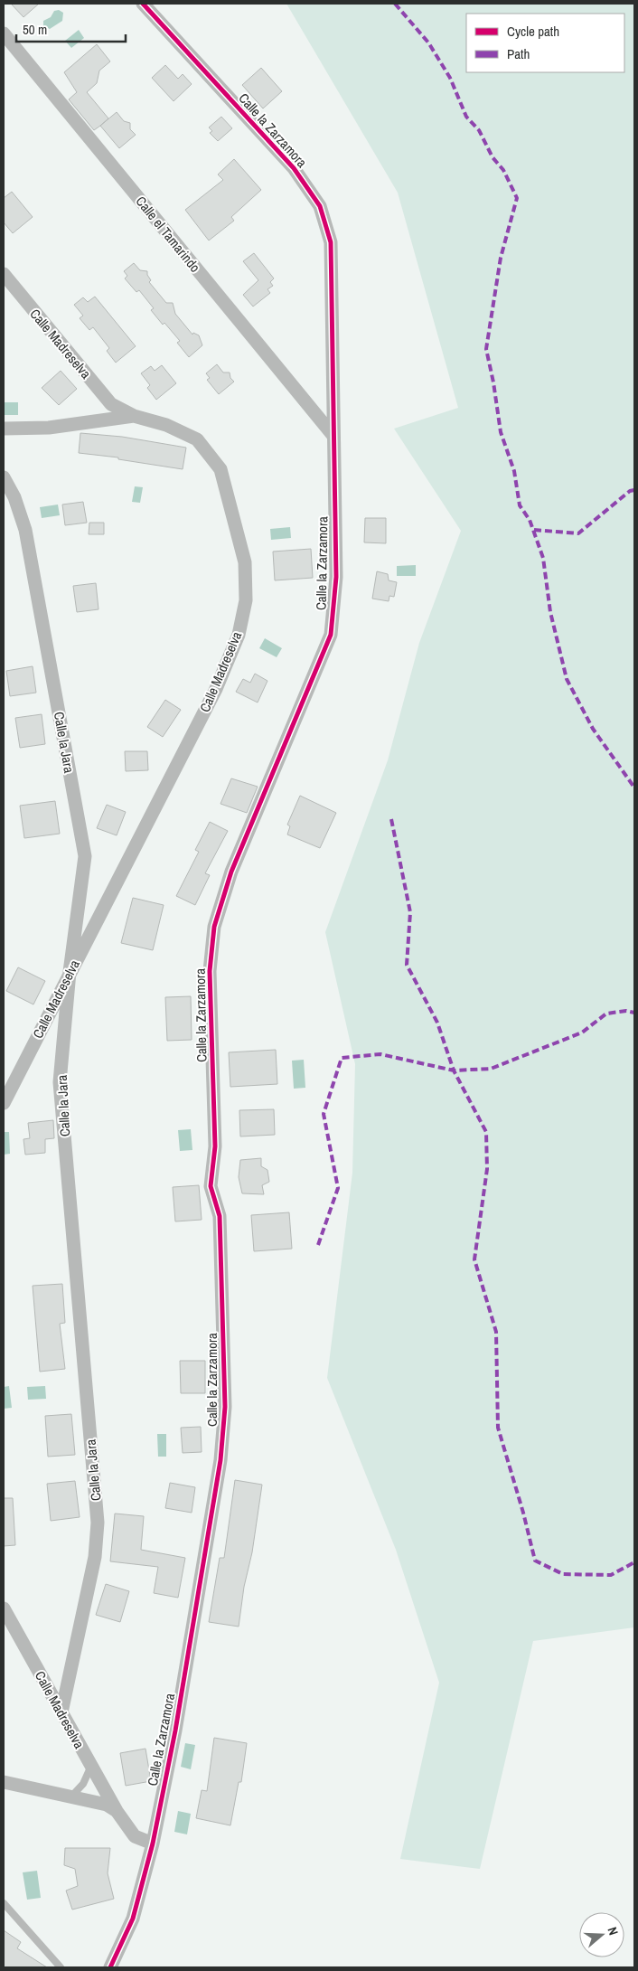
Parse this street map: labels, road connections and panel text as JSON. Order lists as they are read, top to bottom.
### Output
{
  "streets": {
    "street": [
      "Calle la Zarzamora",
      "Calle el Tamarindo",
      "Calle Madreselva",
      "Calle la Jara"
    ]
  },
  "crossings": [
    ["Calle la Zarzamora", "Calle el Tamarindo"],
    ["Calle la Zarzamora", "Calle Madreselva"],
    ["Calle Madreselva", "Calle la Jara"]
  ],
  "legend": ["Cycle path", "Path"],
  "scale_bar": "50 m",
  "north": "right"
}
